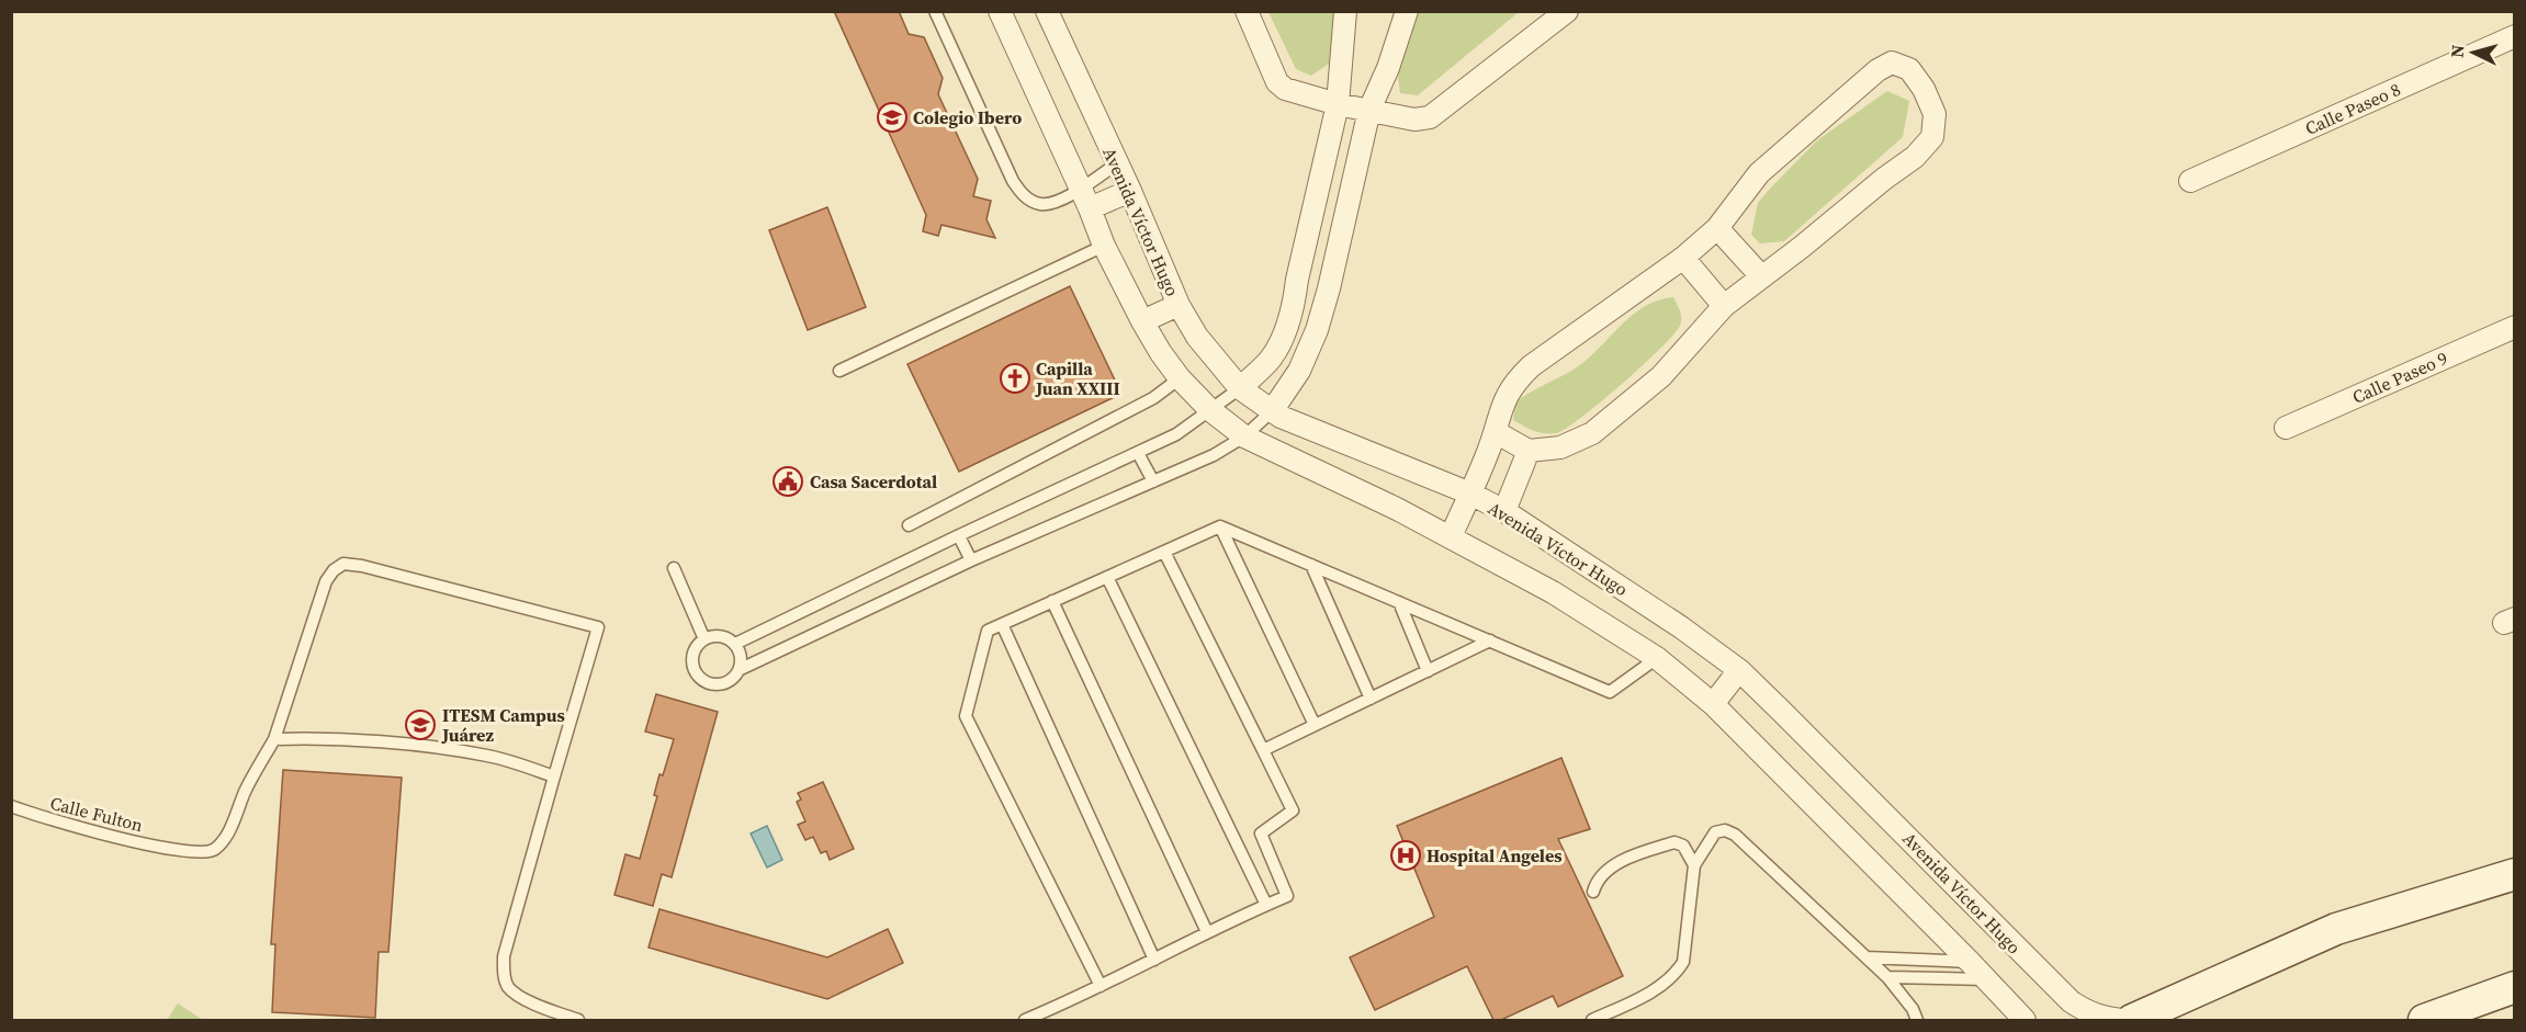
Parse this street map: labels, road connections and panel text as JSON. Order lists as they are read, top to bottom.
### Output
{
  "streets": {
    "street": ["Calle Paseo 8", "Avenida Víctor Hugo", "Calle Paseo 9"],
    "lane": ["Calle Fulton"]
  },
  "places": {
    "school or university": ["Colegio Ibero", "ITESM Campus Juárez"],
    "church": ["Capilla Juan XXIII"],
    "public building": ["Casa Sacerdotal"],
    "hospital": ["Hospital Angeles"]
  },
  "north": "left"
}
